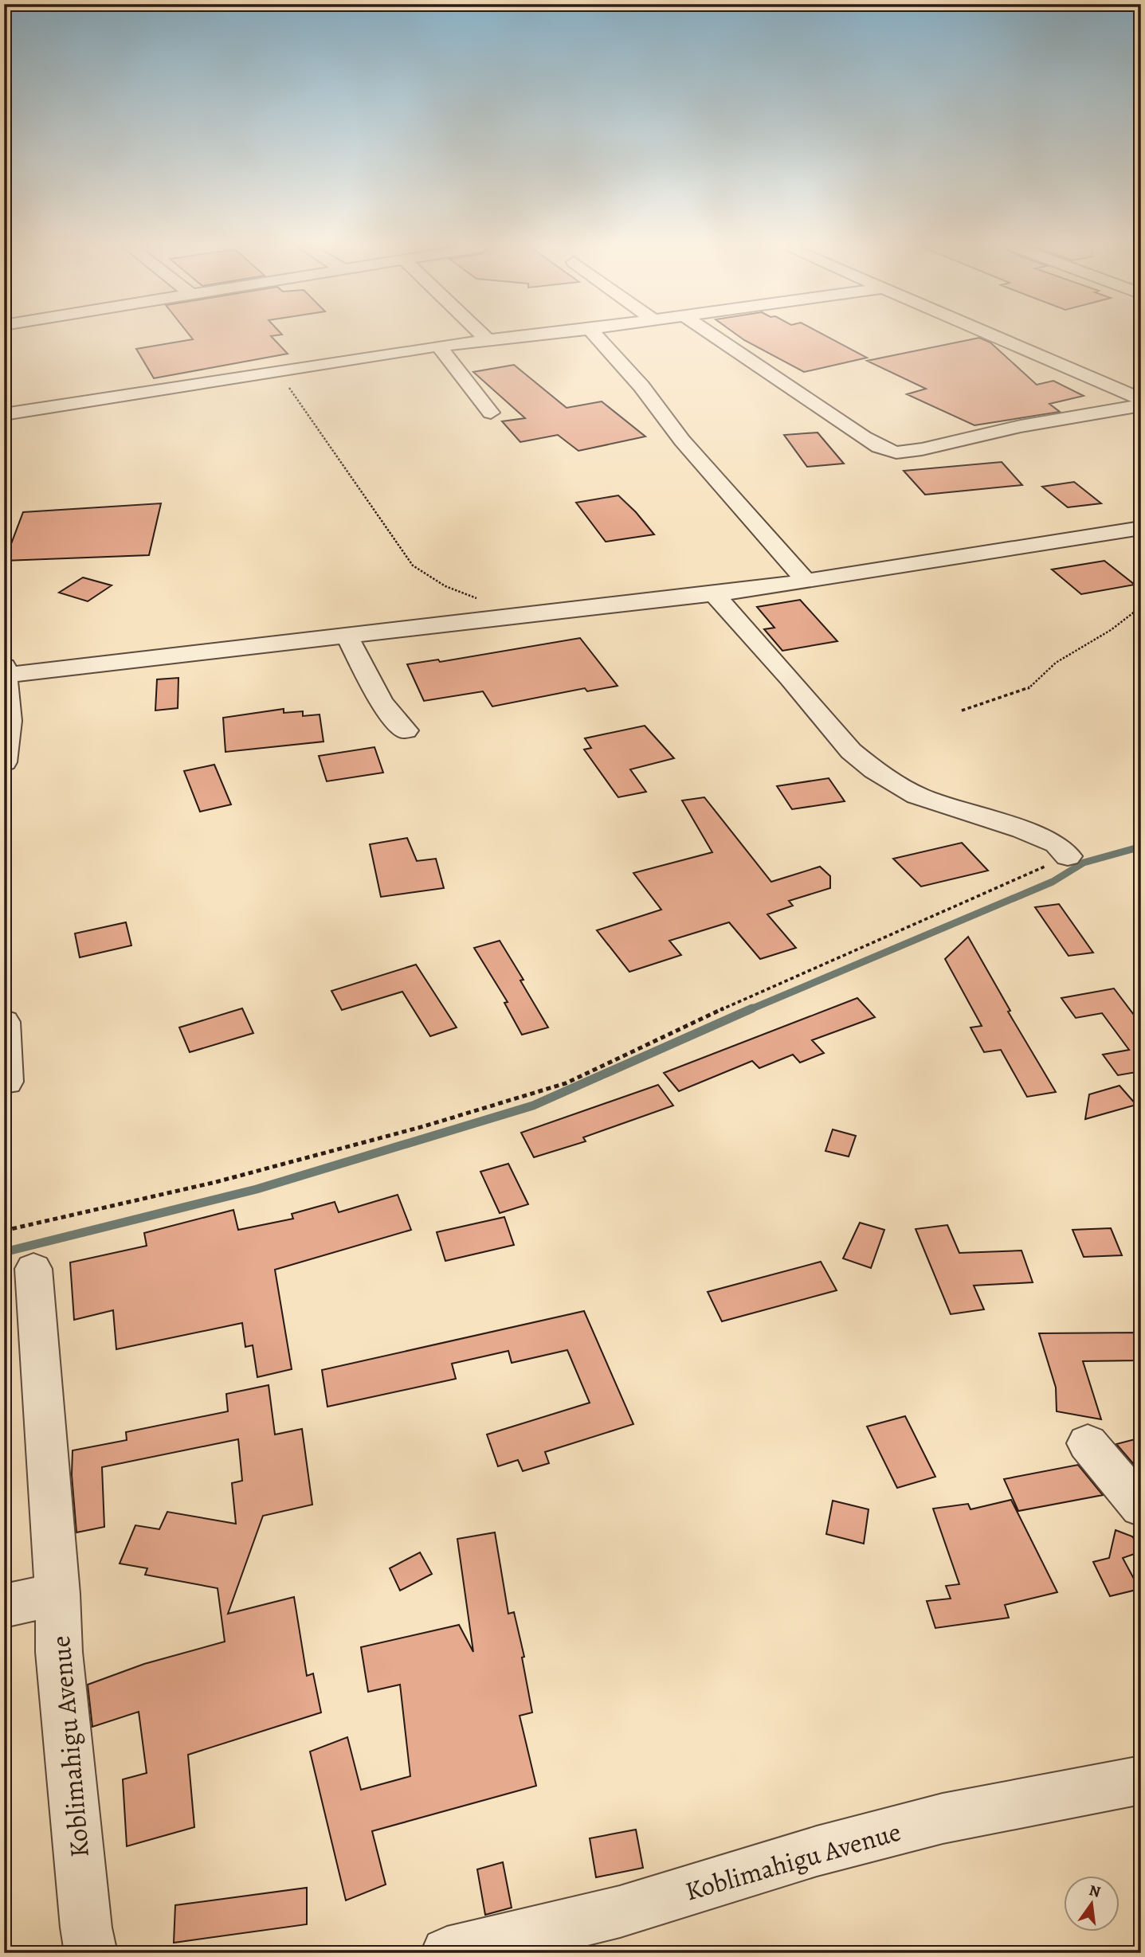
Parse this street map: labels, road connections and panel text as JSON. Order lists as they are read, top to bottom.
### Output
{
  "streets": {
    "street": ["Koblimahigu Avenue"]
  },
  "north": "top"
}
